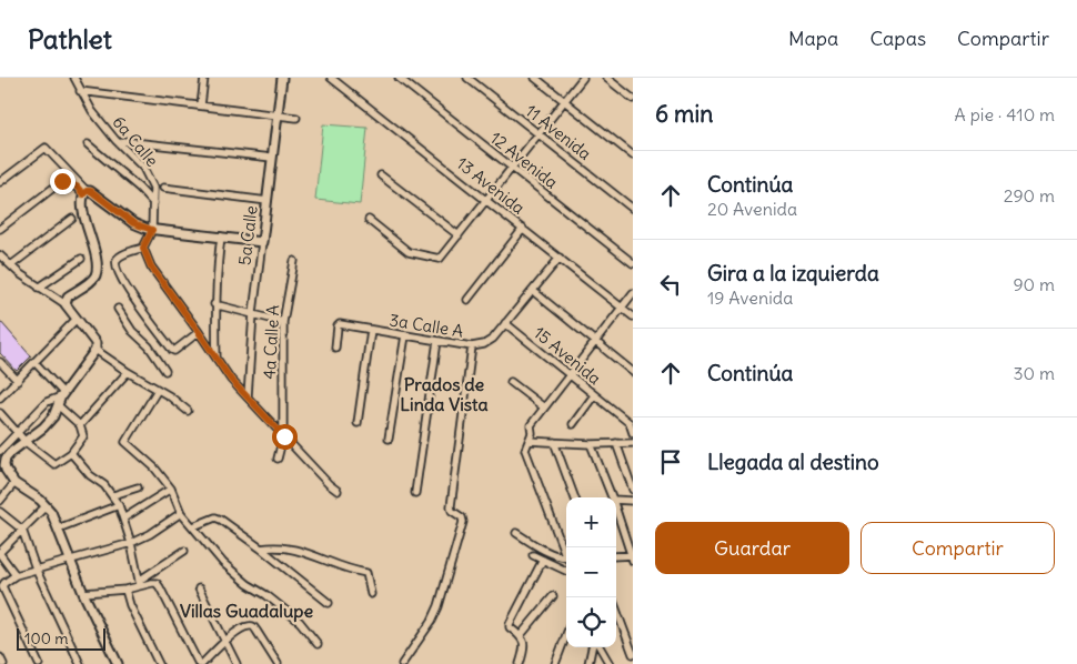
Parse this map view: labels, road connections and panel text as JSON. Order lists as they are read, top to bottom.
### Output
{
  "streets": {
    "street": [
      "11 Avenida",
      "6a Calle",
      "12 Avenida",
      "13 Avenida",
      "5a Calle",
      "3a Calle A",
      "4a Calle A",
      "15 Avenida"
    ]
  },
  "crossings": [
    ["13 Avenida", "3a Calle A"],
    ["3a Calle A", "15 Avenida"]
  ],
  "districts": ["Prados de Linda Vista", "Villas Guadalupe"],
  "scale_bar": "100 m",
  "page": {
    "header": "Pathlet",
    "nav": ["Mapa", "Capas", "Compartir"],
    "heading": ["6 min", "A pie · 410 m"],
    "list": [
      ["Continúa", "20 Avenida", "290 m"],
      ["Gira a la izquierda", "19 Avenida", "90 m"],
      ["Continúa", "30 m"],
      "Llegada al destino"
    ],
    "map_buttons": ["+", "−"],
    "buttons": ["Guardar", "Compartir"],
    "scale": "100 m"
  }
}
